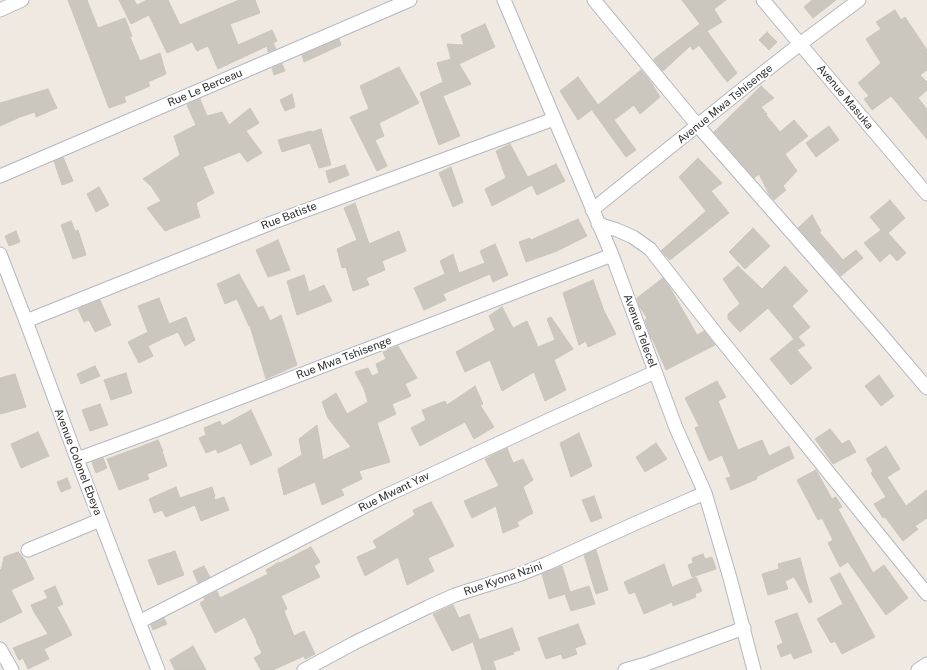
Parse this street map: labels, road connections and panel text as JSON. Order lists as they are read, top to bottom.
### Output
{
  "streets": {
    "street": [
      "Rue Le Berceau",
      "Avenue Masuka",
      "Avenue Mwa Tshisenge",
      "Rue Batiste",
      "Avenue Telecel",
      "Rue Mwa Tshisenge",
      "Avenue Colonel Ebeya",
      "Rue Mwant Yav",
      "Rue Kyona Nzini"
    ]
  },
  "crossings": [
    ["Avenue Masuka", "Avenue Mwa Tshisenge"],
    ["Avenue Mwa Tshisenge", "Avenue Telecel"],
    ["Rue Batiste", "Avenue Telecel"],
    ["Rue Batiste", "Avenue Colonel Ebeya"],
    ["Avenue Telecel", "Rue Mwa Tshisenge"],
    ["Avenue Telecel", "Rue Mwant Yav"],
    ["Avenue Telecel", "Rue Kyona Nzini"],
    ["Rue Mwa Tshisenge", "Avenue Colonel Ebeya"],
    ["Avenue Colonel Ebeya", "Rue Mwant Yav"]
  ]
}
